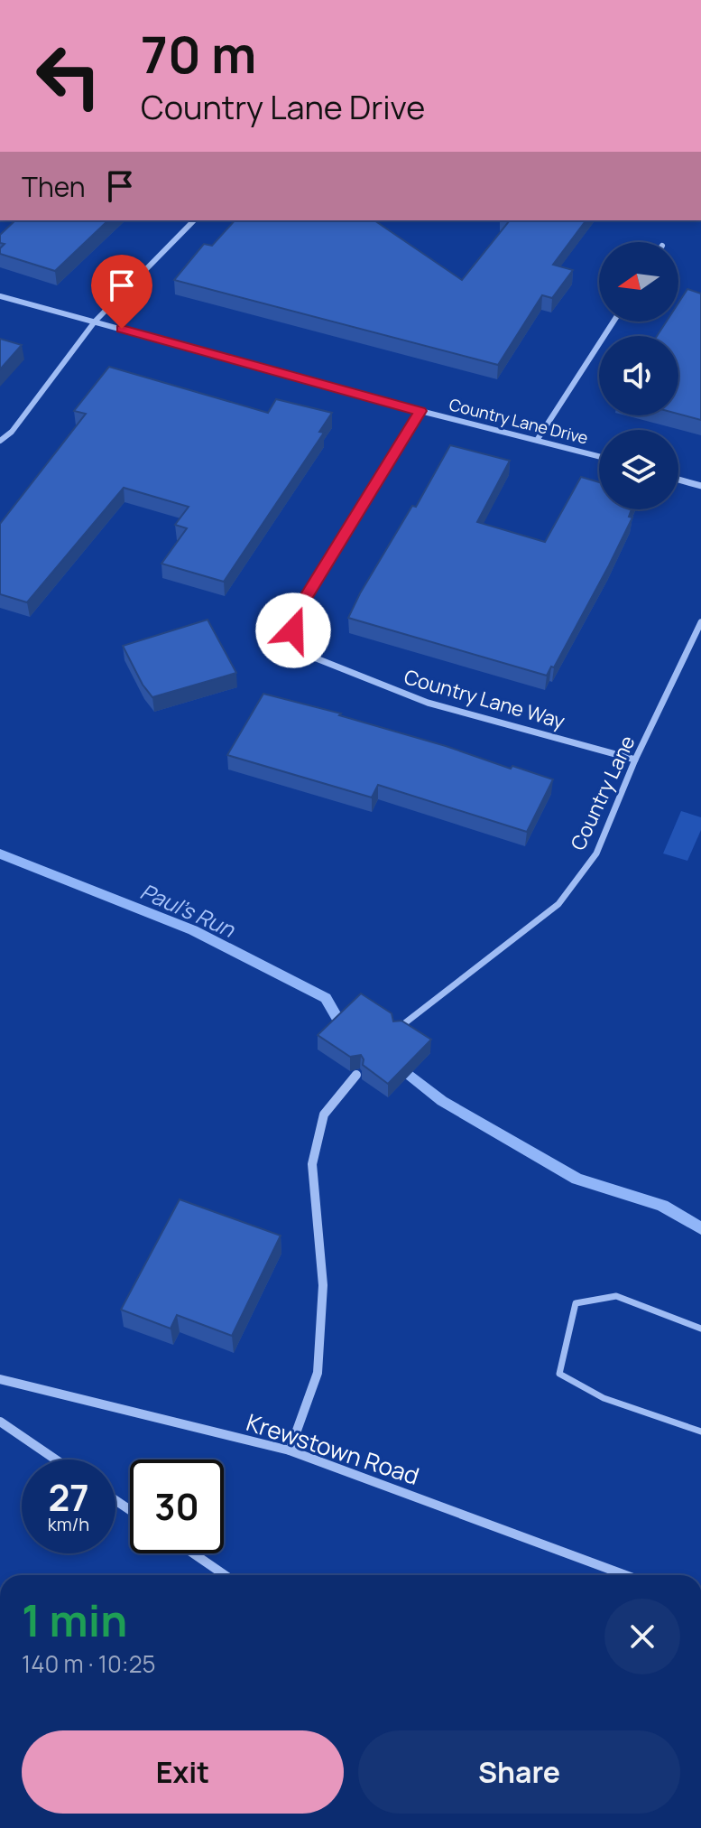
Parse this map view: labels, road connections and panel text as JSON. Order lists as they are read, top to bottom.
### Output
{
  "streets": {
    "street": [
      "Country Lane Drive",
      "Country Lane Way",
      "Country Lane",
      "Krewstown Road"
    ]
  },
  "crossings": [
    ["Country Lane Drive", "Country Lane Way"],
    ["Country Lane Way", "Country Lane"]
  ],
  "water": ["Paul's Run"],
  "north": "left",
  "page": {
    "turn": ["70 m", "Country Lane Drive"],
    "then": "Then",
    "speed": "27 km/h",
    "limit": "30",
    "heading": ["1 min", "140 m · 10:25"],
    "buttons": ["Exit", "Share"]
  }
}
